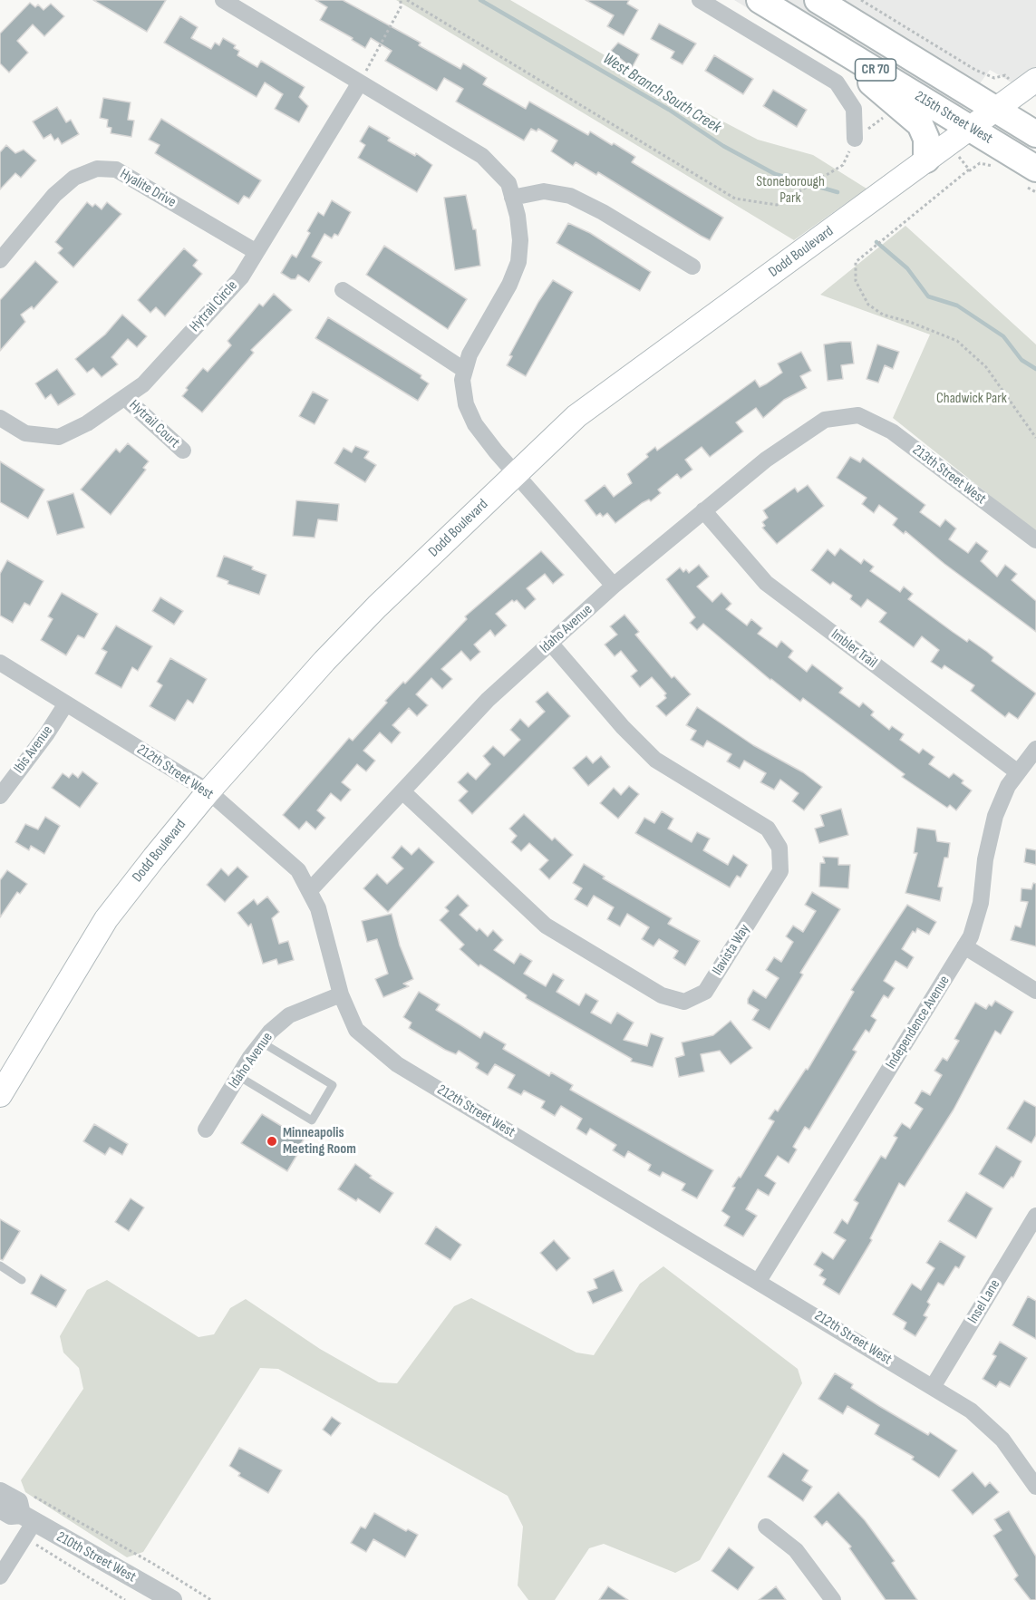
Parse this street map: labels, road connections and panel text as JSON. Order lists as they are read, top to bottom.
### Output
{
  "streets": {
    "main road": ["CR 70", "215th Street West", "Dodd Boulevard"],
    "street": [
      "Hyalite Drive",
      "Hytrail Circle",
      "Hytrail Court",
      "213th Street West",
      "Idaho Avenue",
      "Imbler Trail",
      "Ibis Avenue",
      "212th Street West",
      "Ilavista Way",
      "Independence Avenue",
      "Insel Lane",
      "210th Street West"
    ]
  },
  "crossings": [
    ["215th Street West", "Dodd Boulevard"],
    ["Hyalite Drive", "Hytrail Circle"],
    ["Dodd Boulevard", "212th Street West"],
    ["Hytrail Circle", "Hytrail Court"],
    ["213th Street West", "Idaho Avenue"],
    ["Idaho Avenue", "Imbler Trail"],
    ["Idaho Avenue", "212th Street West"],
    ["Idaho Avenue", "Ilavista Way"],
    ["Imbler Trail", "Independence Avenue"],
    ["Ibis Avenue", "212th Street West"],
    ["212th Street West", "Independence Avenue"],
    ["212th Street West", "Insel Lane"]
  ],
  "water": ["West Branch South Creek"],
  "parks": ["Stoneborough Park", "Chadwick Park"],
  "places": ["Minneapolis Meeting Room"]
}
